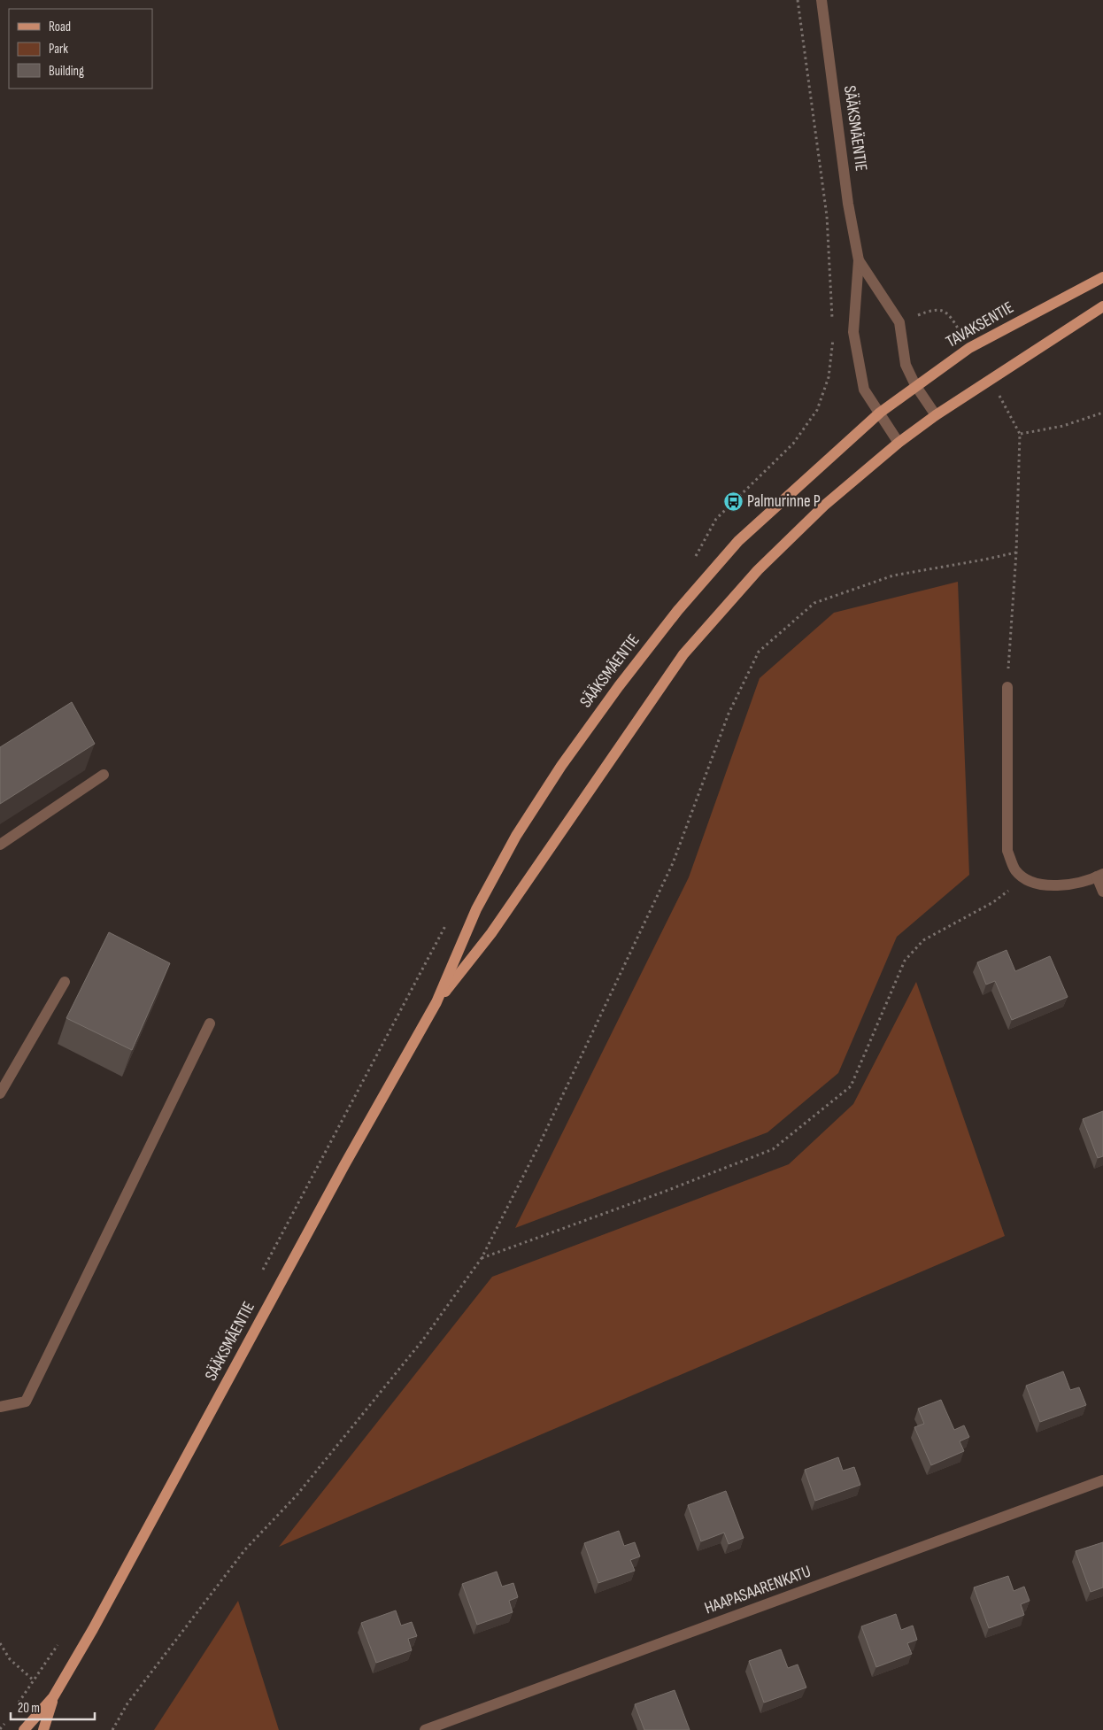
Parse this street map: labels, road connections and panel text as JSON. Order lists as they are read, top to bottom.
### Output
{
  "streets": {
    "main road": ["SÄÄKSMÄENTIE", "TAVAKSENTIE"],
    "street": ["HAAPASAARENKATU"]
  },
  "crossings": [
    ["SÄÄKSMÄENTIE", "TAVAKSENTIE"]
  ],
  "places": {
    "bus stop": ["Palmurinne P"]
  },
  "legend": ["Road", "Park", "Building"],
  "scale_bar": "20 m"
}
